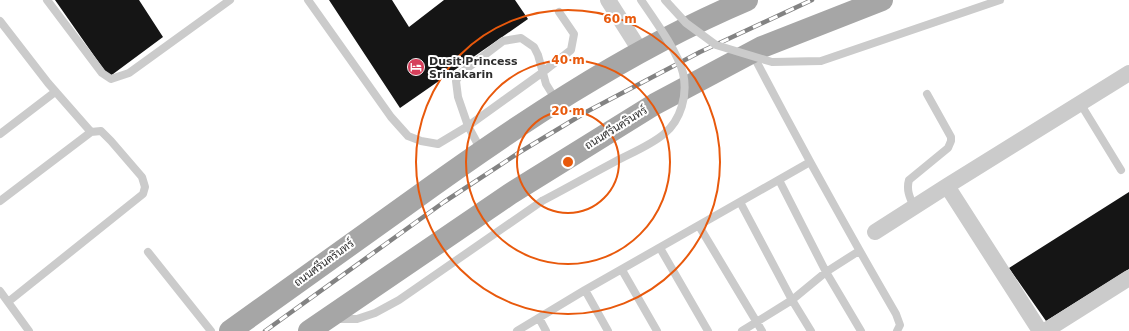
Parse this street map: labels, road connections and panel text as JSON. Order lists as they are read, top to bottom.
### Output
{
  "streets": {
    "main road": ["ถนนศรีนครินทร์"]
  },
  "places": {
    "hotel": ["Dusit Princess Srinakarin"]
  },
  "rings": ["60 m", "40 m", "20 m"]
}
